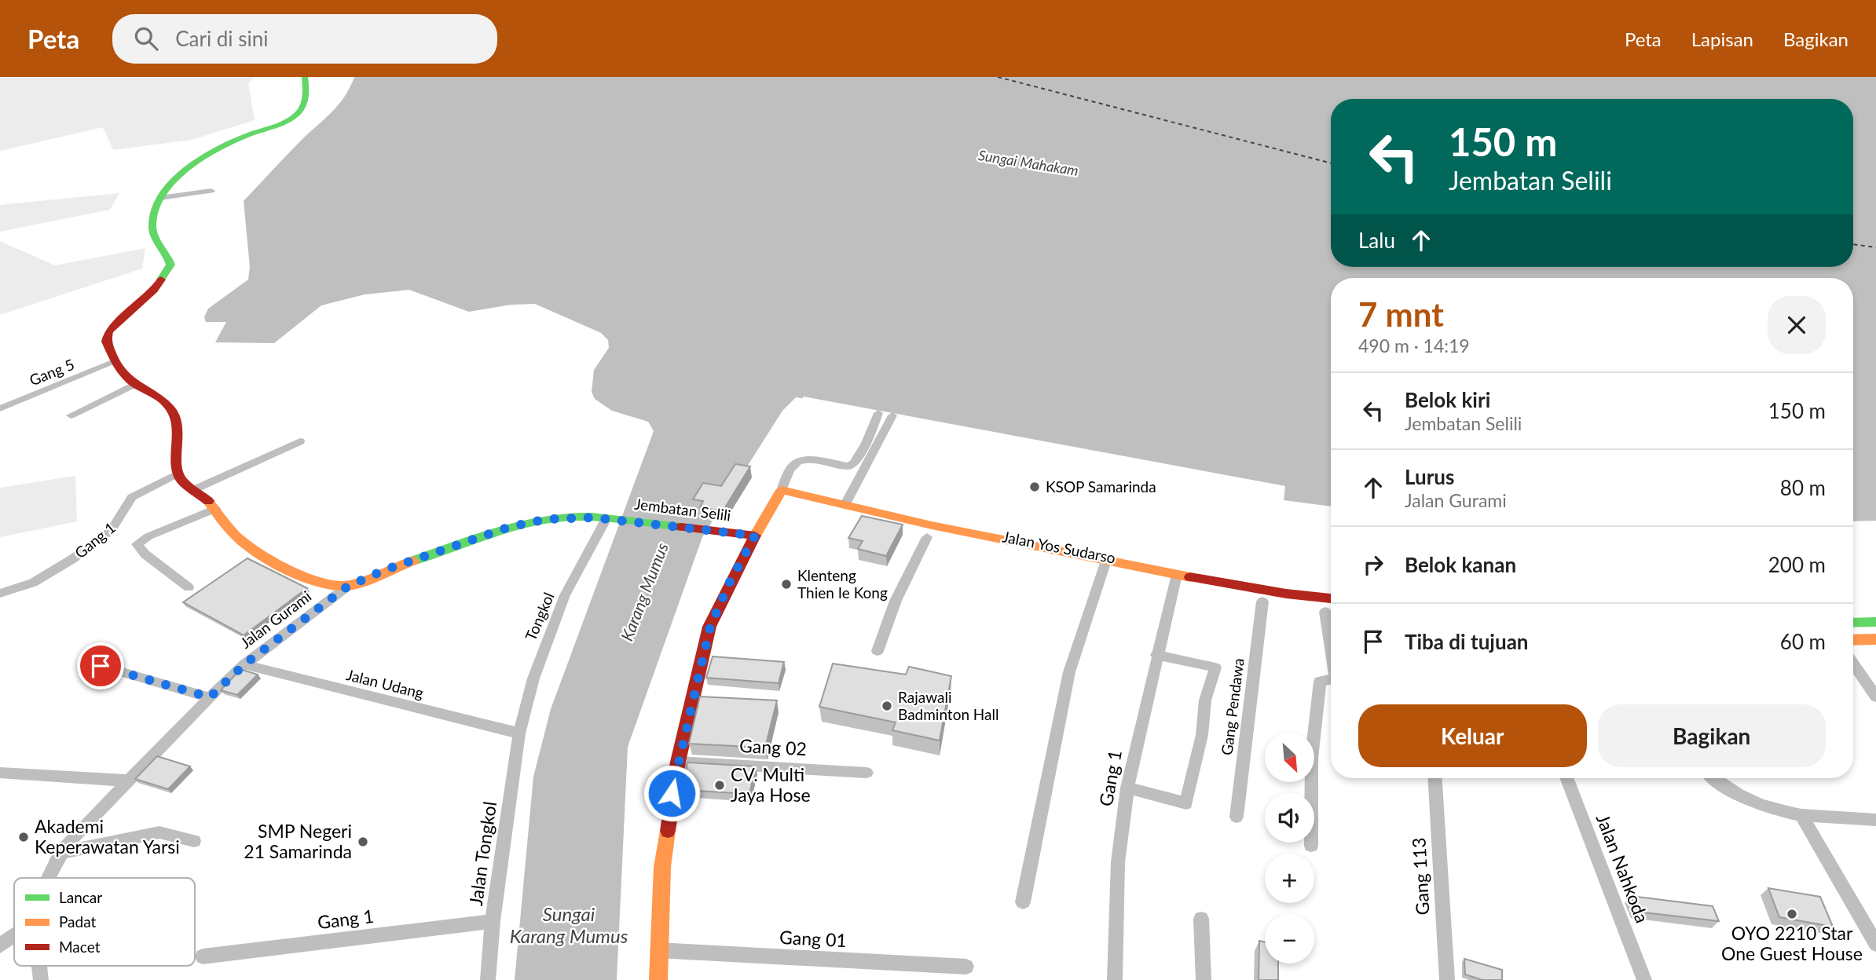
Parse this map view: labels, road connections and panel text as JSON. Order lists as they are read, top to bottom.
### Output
{
  "streets": {
    "main road": ["Jembatan Selili", "Jalan Yos Sudarso", "Jalan Gurami"],
    "street": [
      "Gang 5",
      "Gang 1",
      "Tongkol",
      "Jalan Udang",
      "Gang Pendawa",
      "Gang 02",
      "Jalan Tongkol",
      "Jalan Nahkoda",
      "Gang 113",
      "Gang 01"
    ]
  },
  "crossings": [
    ["Jembatan Selili", "Tongkol"],
    ["Jembatan Selili", "Jalan Gurami"],
    ["Gang 1", "Jalan Yos Sudarso"],
    ["Gang 1", "Jalan Tongkol"],
    ["Jalan Yos Sudarso", "Gang Pendawa"],
    ["Tongkol", "Jalan Gurami"],
    ["Tongkol", "Jalan Udang"],
    ["Tongkol", "Jalan Tongkol"],
    ["Jalan Gurami", "Jalan Udang"],
    ["Jalan Udang", "Jalan Tongkol"]
  ],
  "water": ["Sungai Mahakam", "Karang Mumus", "Sungai Karang Mumus"],
  "places": [
    "KSOP Samarinda",
    "Klenteng Thien Ie Kong",
    "Rajawali Badminton Hall",
    "CV. Multi Jaya Hose",
    "Akademi Keperawatan Yarsi",
    "SMP Negeri 21 Samarinda",
    "OYO 2210 Star One Guest House"
  ],
  "legend": ["Lancar", "Padat", "Macet"],
  "north": "bottom right",
  "page": {
    "header": "Peta",
    "search": "Cari di sini",
    "nav": ["Peta", "Lapisan", "Bagikan"],
    "turn": ["150 m", "Jembatan Selili"],
    "then": "Lalu",
    "heading": ["7 mnt", "490 m · 14:19"],
    "list": [
      {
        "name": "Belok kiri",
        "note": "Jembatan Selili",
        "value": "150 m"
      },
      {
        "name": "Lurus",
        "note": "Jalan Gurami",
        "value": "80 m"
      },
      {
        "name": "Belok kanan",
        "value": "200 m"
      },
      {
        "name": "Tiba di tujuan",
        "value": "60 m"
      }
    ],
    "buttons": ["Keluar", "Bagikan"],
    "map_buttons": ["+", "−"]
  }
}
